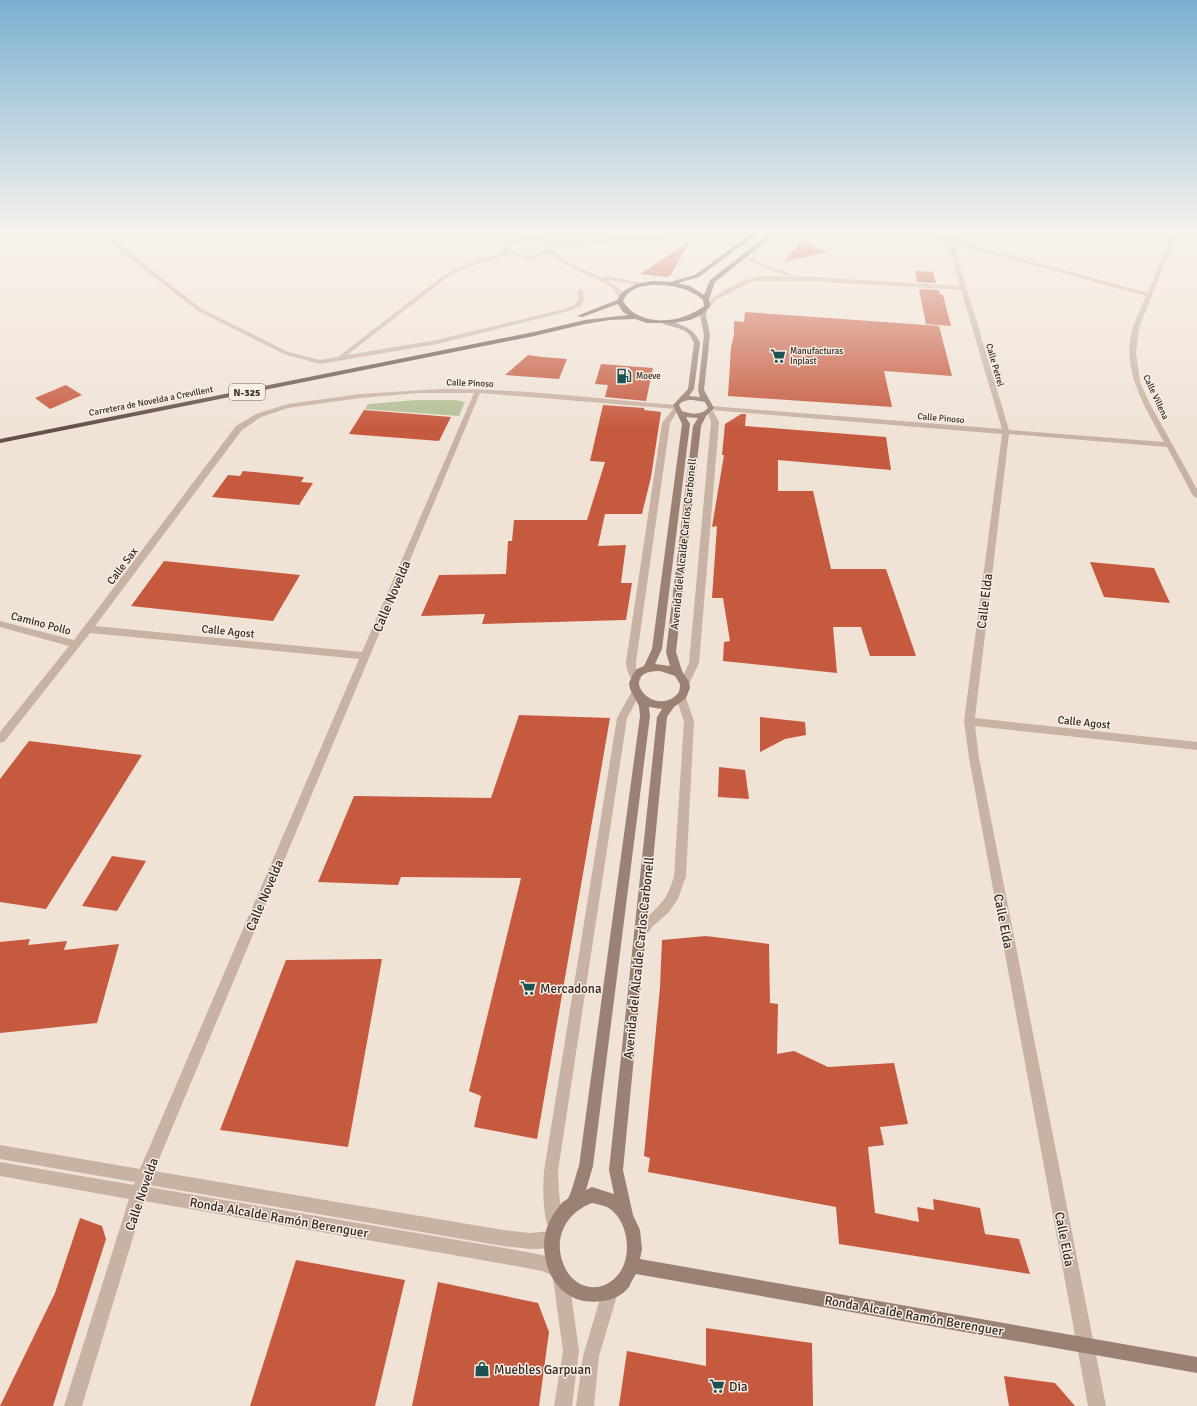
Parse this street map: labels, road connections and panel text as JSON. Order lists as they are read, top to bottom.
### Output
{
  "streets": {
    "highway": ["N-325", "Carretera de Novelda a Crevillent"],
    "main road": ["Avenida del Alcalde Carlos Carbonell", "Ronda Alcalde Ramón Berenguer"],
    "street": [
      "Calle Petrel",
      "Calle Pinoso",
      "Calle Villena",
      "Calle Sax",
      "Calle Novelda",
      "Calle Elda",
      "Camino Pollo",
      "Calle Agost"
    ]
  },
  "crossings": [
    ["Calle Petrel", "Calle Pinoso"],
    ["Calle Petrel", "Calle Elda"],
    ["Calle Pinoso", "Calle Villena"],
    ["Calle Pinoso", "Avenida del Alcalde Carlos Carbonell"],
    ["Calle Pinoso", "Calle Sax"],
    ["Calle Pinoso", "Calle Novelda"],
    ["Calle Pinoso", "Calle Elda"],
    ["N-325", "Carretera de Novelda a Crevillent"],
    ["Avenida del Alcalde Carlos Carbonell", "Ronda Alcalde Ramón Berenguer"],
    ["Calle Sax", "Camino Pollo"],
    ["Calle Sax", "Calle Agost"],
    ["Calle Novelda", "Calle Agost"],
    ["Calle Novelda", "Ronda Alcalde Ramón Berenguer"],
    ["Calle Elda", "Calle Agost"],
    ["Calle Elda", "Ronda Alcalde Ramón Berenguer"]
  ],
  "places": {
    "supermarket": ["Manufacturas Inplast", "Mercadona", "Dia"],
    "fuel station": ["Moeve"],
    "shop": ["Muebles Garpuan"]
  }
}
